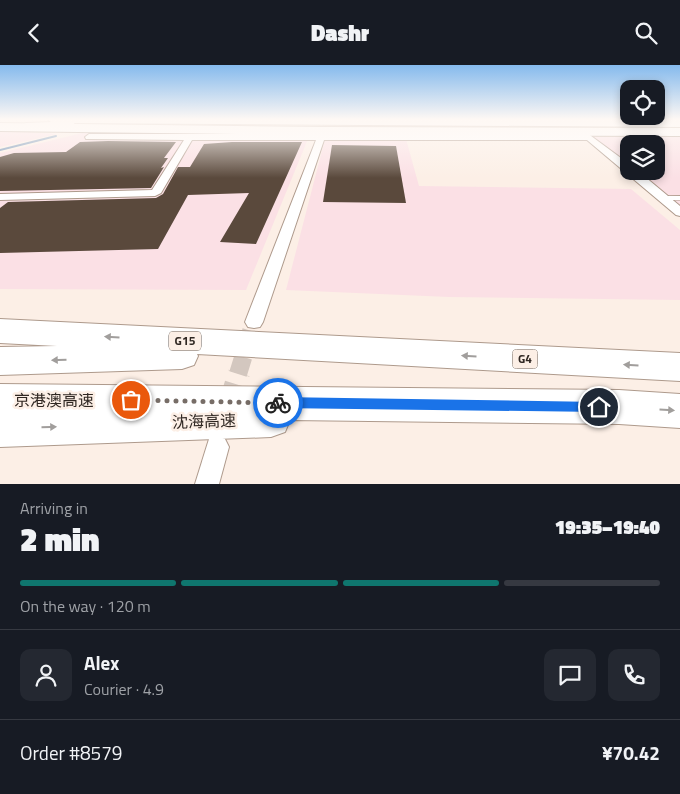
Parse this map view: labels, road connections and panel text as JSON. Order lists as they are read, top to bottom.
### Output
{
  "streets": {
    "highway": [
      "G15",
      "G4",
      "京港澳高速",
      "沈海高速"
    ]
  },
  "crossings": [
    ["G15", "G4"],
    ["京港澳高速", "沈海高速"]
  ],
  "page": {
    "header": "Dashr",
    "heading": ["2 min", "Arriving in", "19:35–19:40"],
    "panel": [
      "Alex",
      "Courier · 4.9",
      "Order #8579",
      "¥70.42"
    ],
    "bar": "On the way · 120 m"
  }
}
